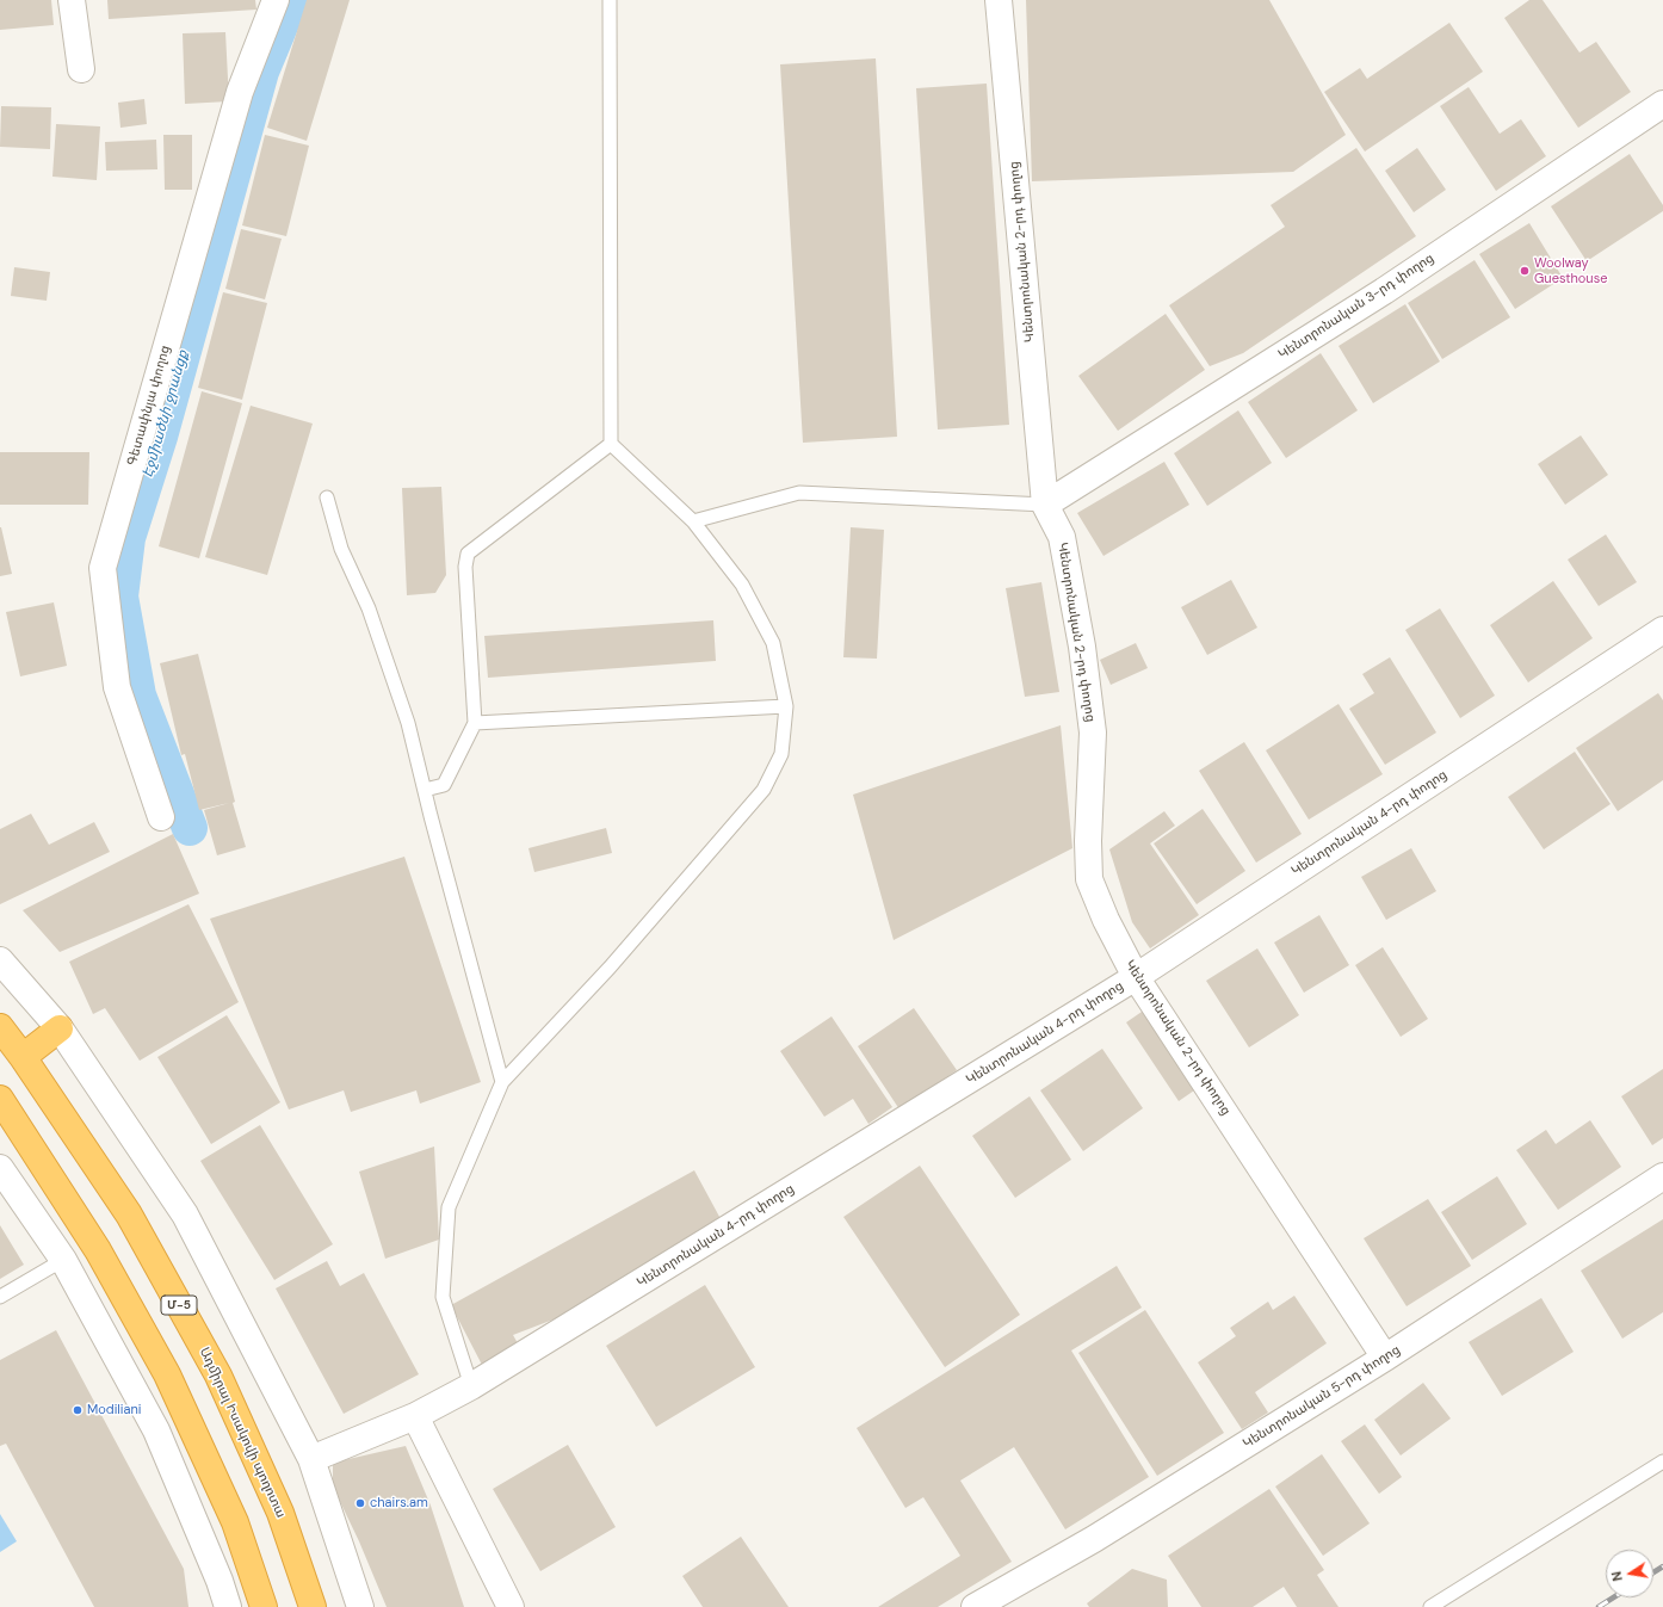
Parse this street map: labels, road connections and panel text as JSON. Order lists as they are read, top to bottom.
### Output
{
  "streets": {
    "highway": ["Մ-5", "Ադմիրալ Իսակովի պողոտա"],
    "street": [
      "Կենտրոնական 2-րդ փողոց",
      "Կենտրոնական 3-րդ փողոց",
      "Գետափնյա փողոց",
      "Կենտրոնական 4-րդ փողոց",
      "Կենտրոնական 5-րդ փողոց"
    ]
  },
  "crossings": [
    ["Կենտրոնական 2-րդ փողոց", "Կենտրոնական 3-րդ փողոց"],
    ["Կենտրոնական 2-րդ փողոց", "Կենտրոնական 4-րդ փողոց"],
    ["Կենտրոնական 2-րդ փողոց", "Կենտրոնական 5-րդ փողոց"]
  ],
  "water": ["Էջմիածնի ջրանցք"],
  "places": ["Woolway Guesthouse", "Modiliani", "chairs.am"],
  "north": "left"
}
